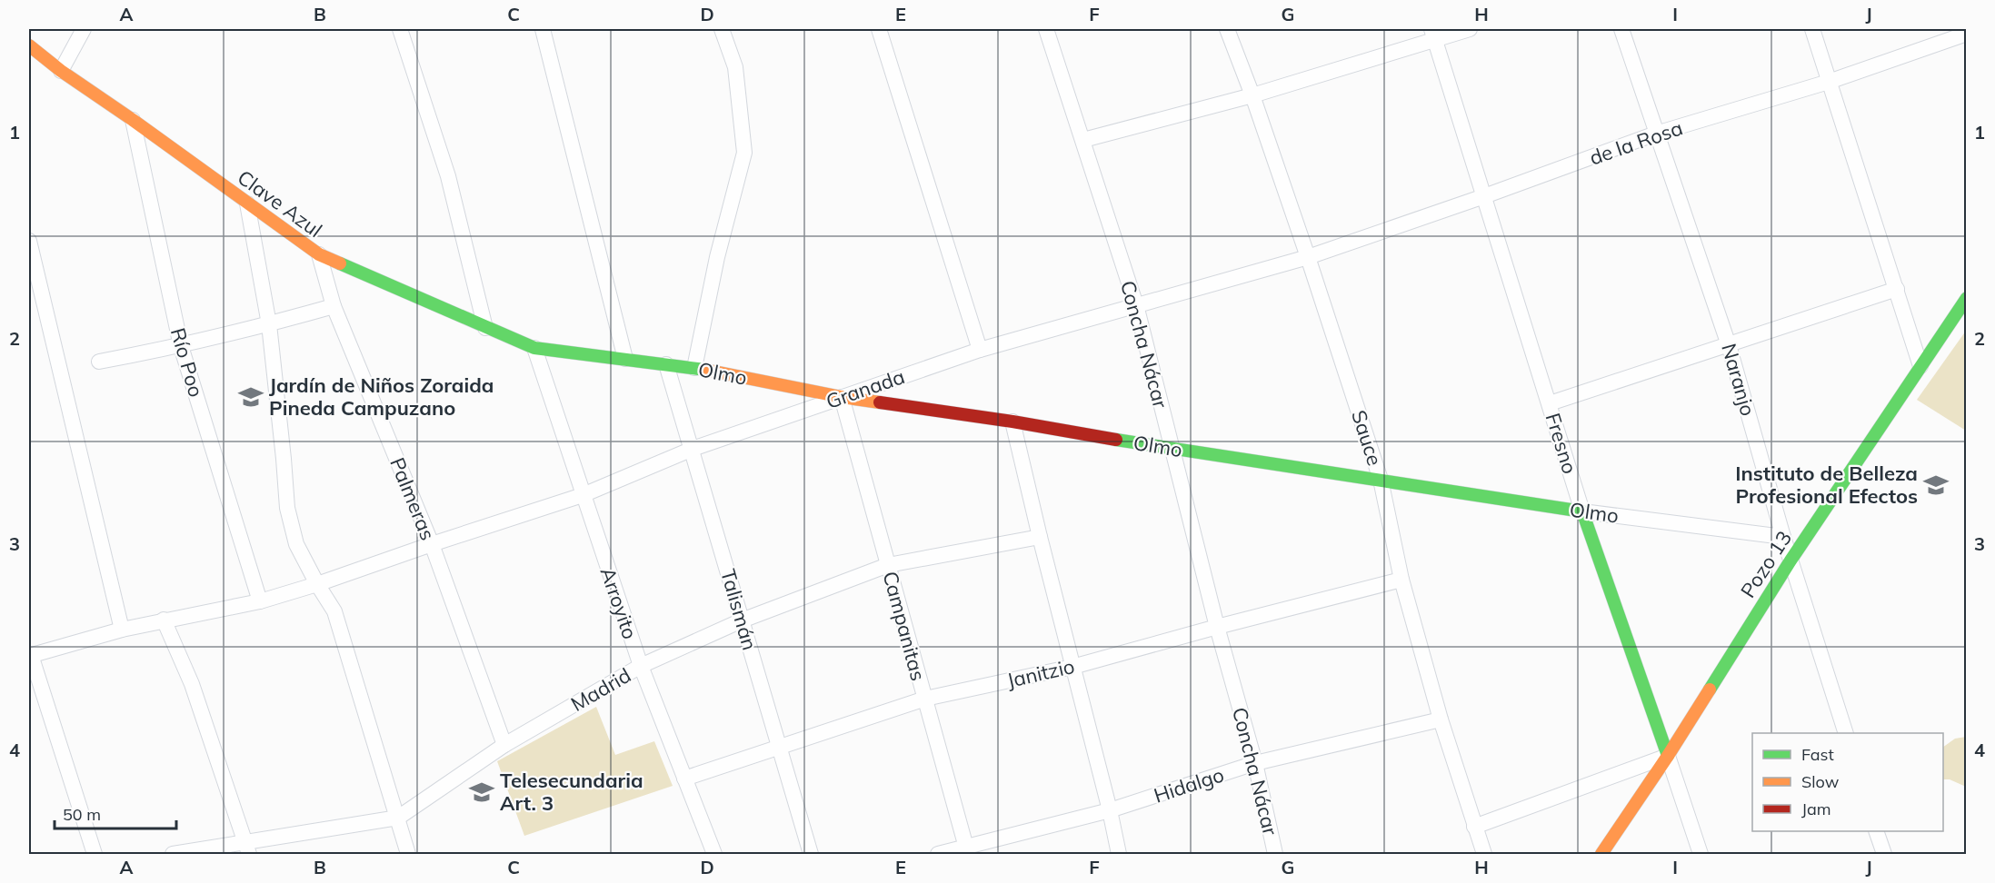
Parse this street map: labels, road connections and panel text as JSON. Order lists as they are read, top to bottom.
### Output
{
  "streets": {
    "main road": [
      "Clave Azul",
      "Olmo",
      "Fresno",
      "Pozo 13"
    ],
    "street": [
      "de la Rosa",
      "Concha Nácar",
      "Río Poo",
      "Naranjo",
      "Granada",
      "Sauce",
      "Palmeras",
      "Arroyito",
      "Talismán",
      "Campanitas",
      "Janitzio",
      "Madrid",
      "Hidalgo"
    ]
  },
  "crossings": [
    ["de la Rosa", "Naranjo"],
    ["de la Rosa", "Granada"],
    ["de la Rosa", "Sauce"],
    ["de la Rosa", "Fresno"],
    ["Clave Azul", "Río Poo"],
    ["Clave Azul", "Olmo"],
    ["Clave Azul", "Palmeras"],
    ["Clave Azul", "Arroyito"],
    ["Concha Nácar", "Olmo"],
    ["Concha Nácar", "Granada"],
    ["Concha Nácar", "Janitzio"],
    ["Concha Nácar", "Hidalgo"],
    ["Río Poo", "Granada"],
    ["Olmo", "Naranjo"],
    ["Olmo", "Granada"],
    ["Olmo", "Sauce"],
    ["Olmo", "Fresno"],
    ["Olmo", "Arroyito"],
    ["Olmo", "Talismán"],
    ["Olmo", "Campanitas"],
    ["Naranjo", "Pozo 13"],
    ["Granada", "Sauce"],
    ["Granada", "Palmeras"],
    ["Granada", "Arroyito"],
    ["Granada", "Talismán"],
    ["Granada", "Campanitas"],
    ["Sauce", "Janitzio"],
    ["Sauce", "Hidalgo"],
    ["Fresno", "Pozo 13"],
    ["Palmeras", "Madrid"],
    ["Arroyito", "Janitzio"],
    ["Arroyito", "Madrid"],
    ["Talismán", "Janitzio"],
    ["Talismán", "Madrid"],
    ["Campanitas", "Janitzio"],
    ["Campanitas", "Madrid"],
    ["Campanitas", "Hidalgo"]
  ],
  "places": {
    "school or university": ["Jardín de Niños Zoraida Pineda Campuzano", "Instituto de Belleza Profesional Efectos", "Telesecundaria Art. 3"]
  },
  "legend": ["Fast", "Slow", "Jam"],
  "scale_bar": "50 m",
  "grid": {
    "columns": [
      "A",
      "B",
      "C",
      "D",
      "E",
      "F",
      "G",
      "H",
      "I",
      "J"
    ],
    "rows": [
      "1",
      "2",
      "3",
      "4"
    ]
  }
}
